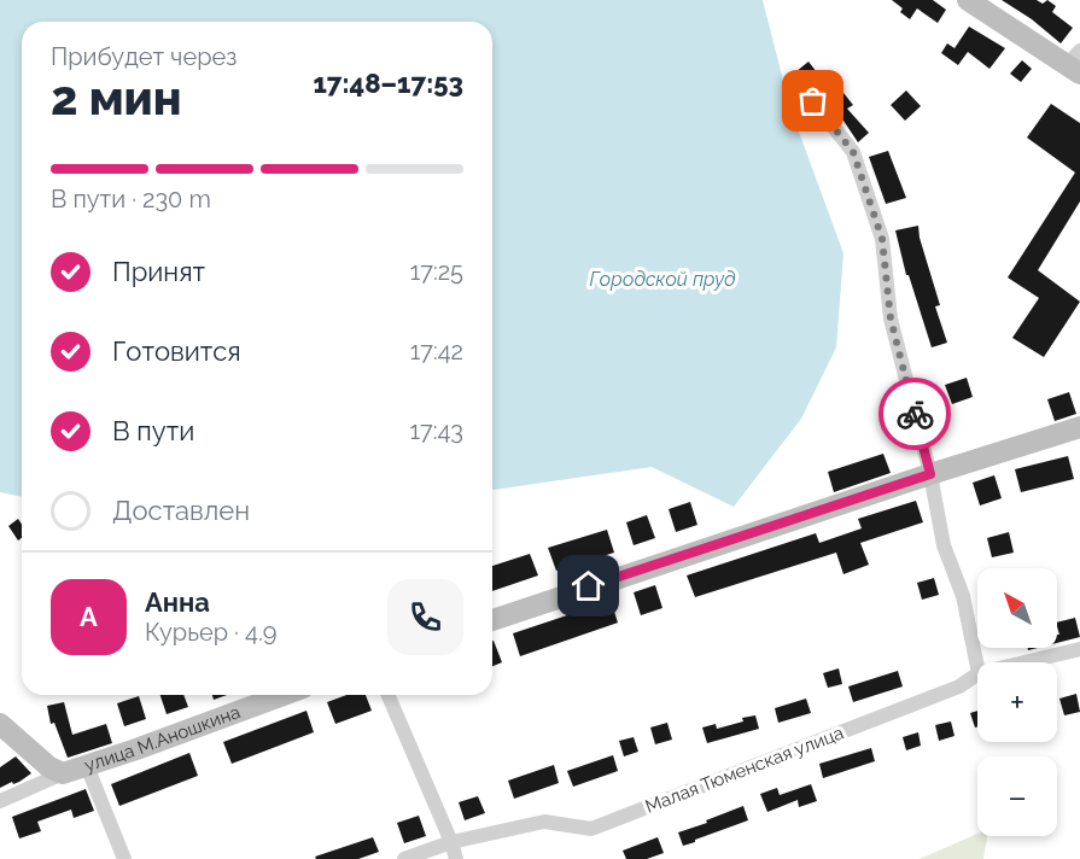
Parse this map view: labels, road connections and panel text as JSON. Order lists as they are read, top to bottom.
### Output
{
  "streets": {
    "street": ["улица М.Аношкина", "Малая Тюменская улица"]
  },
  "water": ["Городской пруд"],
  "north": "top left",
  "page": {
    "heading": ["2 мин", "Прибудет через", "17:48–17:53"],
    "panel": ["Анна", "Курьер · 4.9"],
    "bar": "В пути · 230 m",
    "list": [
      ["Принят", "17:25"],
      ["Готовится", "17:42"],
      ["В пути", "17:43"],
      "Доставлен"
    ],
    "map_buttons": ["+", "−"],
    "round": "А"
  }
}
